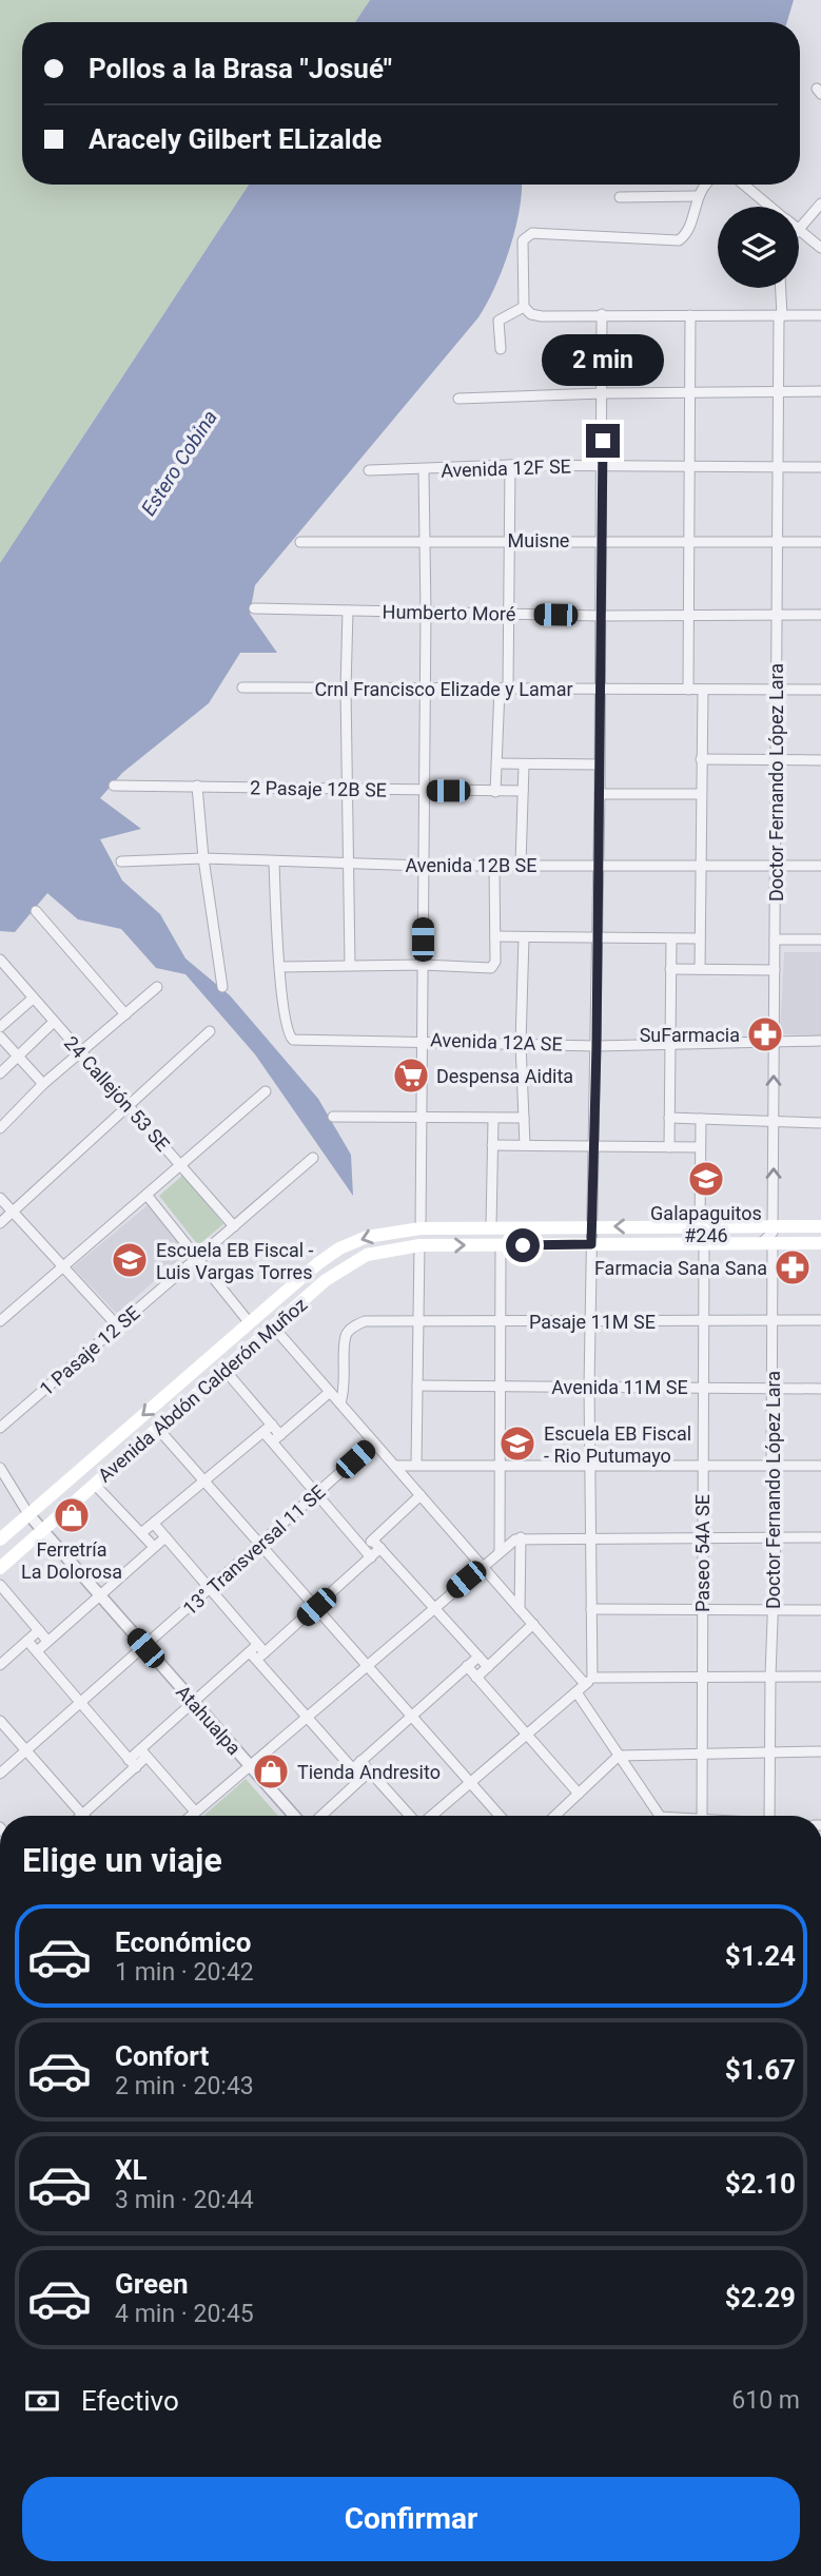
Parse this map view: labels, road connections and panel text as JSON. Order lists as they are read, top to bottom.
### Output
{
  "streets": {
    "main road": ["Avenida Abdón Calderón Muñoz"],
    "street": [
      "Avenida 12F SE",
      "Muisne",
      "Humberto Moré",
      "Crnl Francisco Elizade y Lamar",
      "Doctor Fernando López Lara",
      "2 Pasaje 12B SE",
      "Avenida 12B SE",
      "Avenida 12A SE",
      "24 Callejón 53 SE",
      "Pasaje 11M SE",
      "1 Pasaje 12 SE",
      "Avenida 11M SE",
      "13° Transversal 11 SE",
      "Paseo 54A SE",
      "Atahualpa"
    ]
  },
  "crossings": [
    ["Avenida 12F SE", "Doctor Fernando López Lara"],
    ["Muisne", "Doctor Fernando López Lara"],
    ["Humberto Moré", "Doctor Fernando López Lara"],
    ["Crnl Francisco Elizade y Lamar", "Doctor Fernando López Lara"],
    ["Doctor Fernando López Lara", "Avenida 12B SE"],
    ["Doctor Fernando López Lara", "Avenida 12A SE"],
    ["Doctor Fernando López Lara", "Pasaje 11M SE"],
    ["Doctor Fernando López Lara", "Avenida 11M SE"],
    ["Doctor Fernando López Lara", "Avenida Abdón Calderón Muñoz"],
    ["24 Callejón 53 SE", "1 Pasaje 12 SE"],
    ["Pasaje 11M SE", "Paseo 54A SE"],
    ["Avenida 11M SE", "Paseo 54A SE"],
    ["Avenida Abdón Calderón Muñoz", "Paseo 54A SE"],
    ["Avenida Abdón Calderón Muñoz", "Atahualpa"],
    ["13° Transversal 11 SE", "Atahualpa"]
  ],
  "water": ["Estero Cobina"],
  "places": {
    "pharmacy": ["SuFarmacia", "Farmacia Sana Sana"],
    "supermarket": ["Despensa Aidita"],
    "school or university": ["Galapaguitos #246", "Escuela EB Fiscal - Luis Vargas Torres", "Escuela EB Fiscal - Rio Putumayo"],
    "shop": ["Ferretría La Dolorosa", "Tienda Andresito"]
  },
  "page": {
    "banner": ["Pollos a la Brasa \"Josué\"", "Aracely Gilbert ELizalde"],
    "bubble": "2 min",
    "heading": "Elige un viaje",
    "list": [
      {
        "name": "Económico",
        "note": "1 min · 20:42",
        "value": "$1.24"
      },
      {
        "name": "Confort",
        "note": "2 min · 20:43",
        "value": "$1.67"
      },
      {
        "name": "XL",
        "note": "3 min · 20:44",
        "value": "$2.10"
      },
      {
        "name": "Green",
        "note": "4 min · 20:45",
        "value": "$2.29"
      }
    ],
    "pay": ["Efectivo", "610 m"],
    "buttons": "Confirmar"
  }
}
